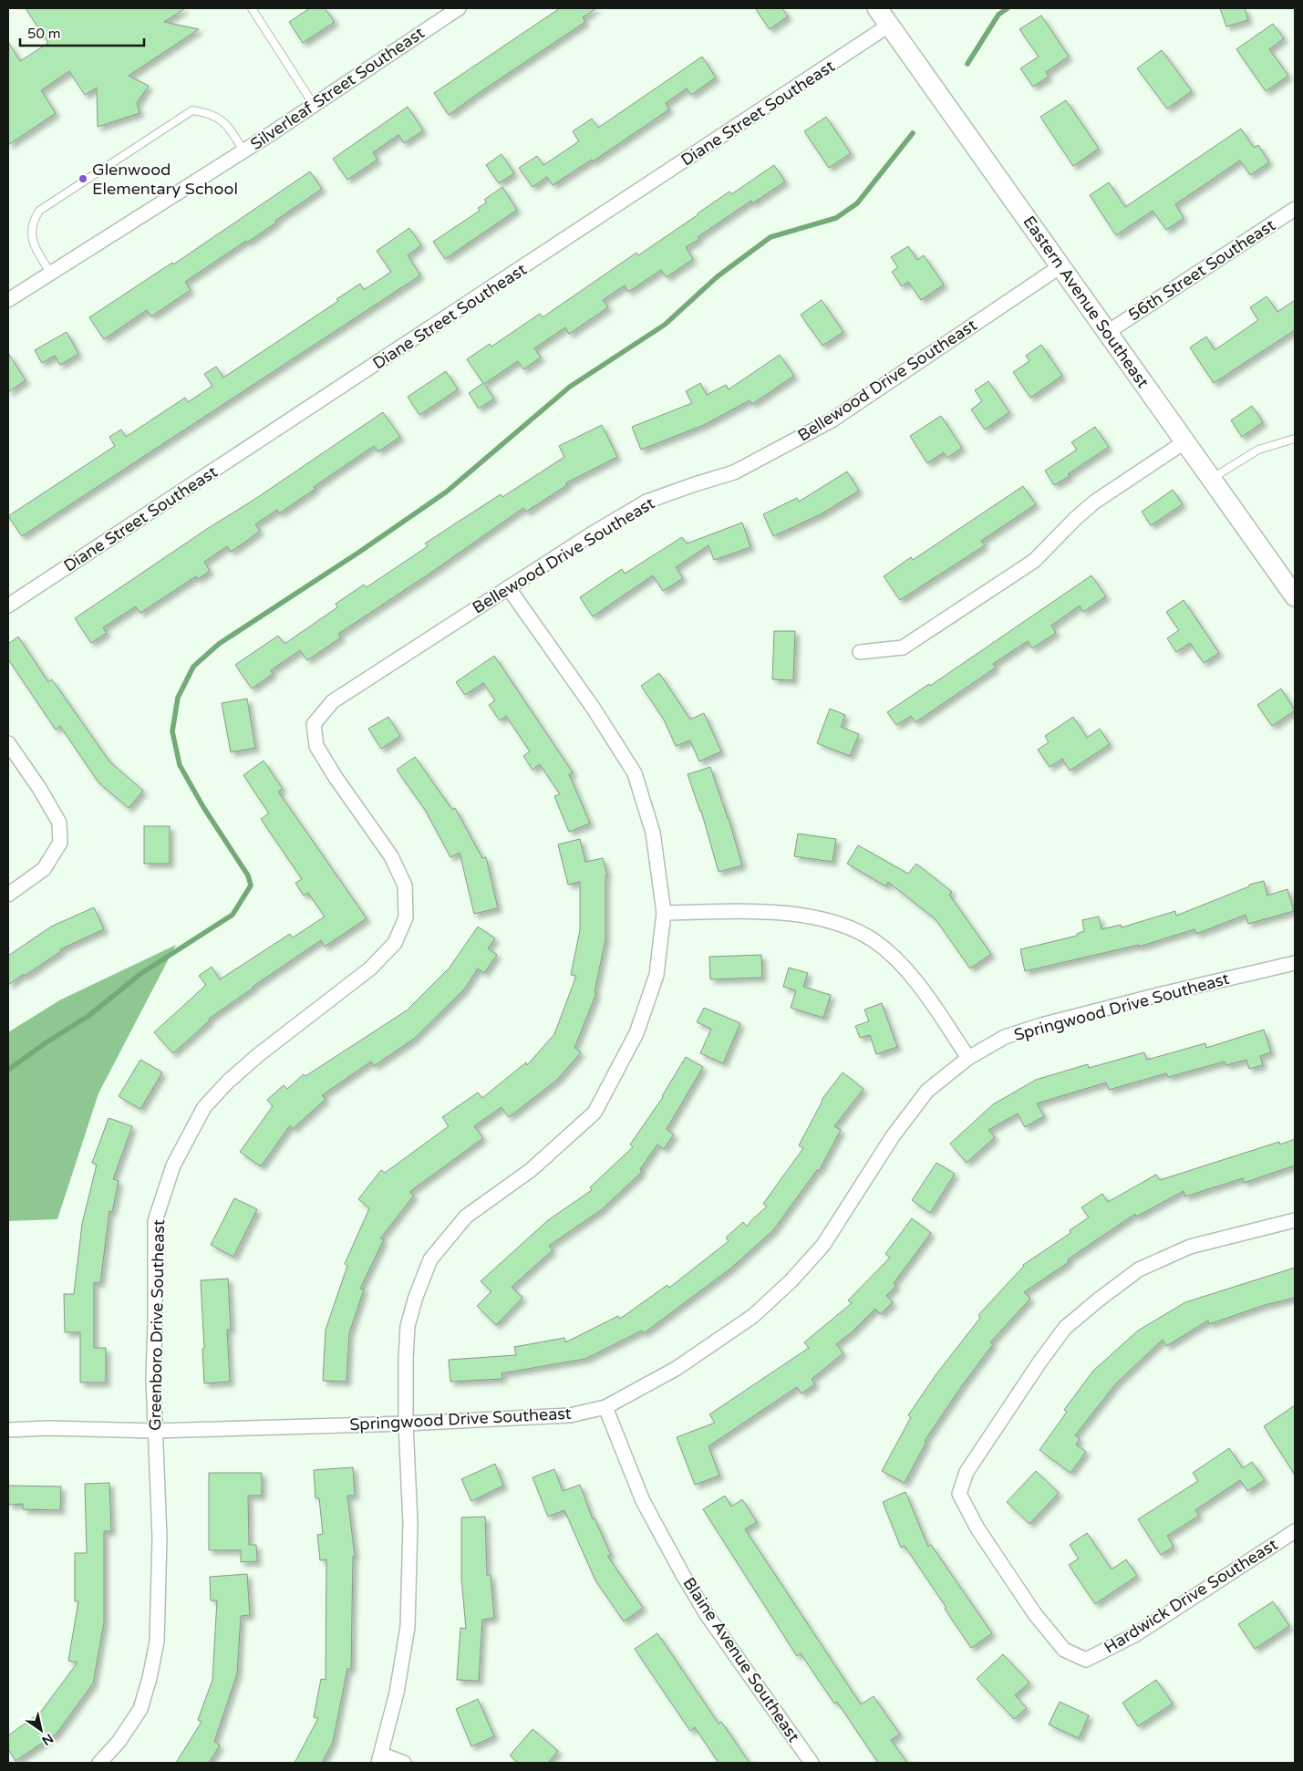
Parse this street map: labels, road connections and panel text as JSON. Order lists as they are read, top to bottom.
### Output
{
  "streets": {
    "street": [
      "Silverleaf Street Southeast",
      "Diane Street Southeast",
      "56th Street Southeast",
      "Eastern Avenue Southeast",
      "Bellewood Drive Southeast",
      "Springwood Drive Southeast",
      "Greenboro Drive Southeast",
      "Hardwick Drive Southeast",
      "Blaine Avenue Southeast"
    ]
  },
  "crossings": [
    ["Diane Street Southeast", "Eastern Avenue Southeast"],
    ["56th Street Southeast", "Eastern Avenue Southeast"],
    ["Eastern Avenue Southeast", "Bellewood Drive Southeast"],
    ["Bellewood Drive Southeast", "Greenboro Drive Southeast"],
    ["Springwood Drive Southeast", "Greenboro Drive Southeast"],
    ["Springwood Drive Southeast", "Blaine Avenue Southeast"]
  ],
  "places": ["Glenwood Elementary School"],
  "scale_bar": "50 m",
  "north": "bottom right"
}
